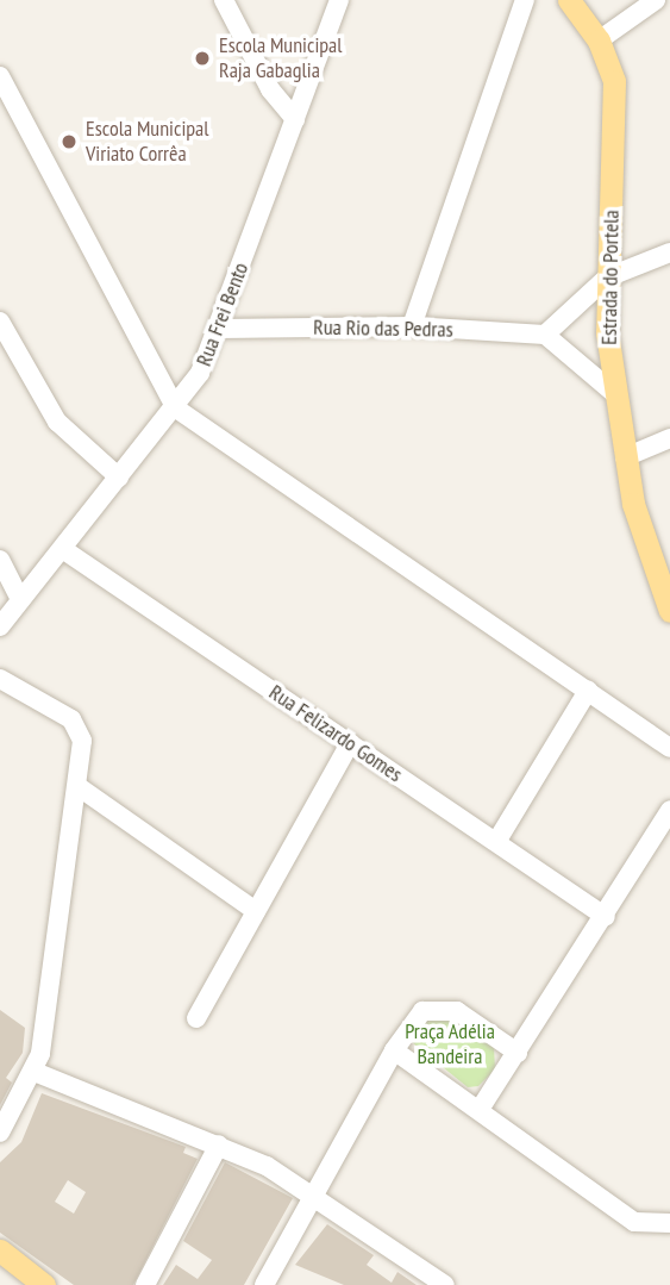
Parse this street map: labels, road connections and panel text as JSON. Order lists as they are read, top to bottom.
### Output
{
  "streets": {
    "main road": ["Estrada do Portela"],
    "street": ["Rua Frei Bento", "Rua Rio das Pedras", "Rua Felizardo Gomes"]
  },
  "crossings": [
    ["Rua Frei Bento", "Rua Rio das Pedras"],
    ["Rua Frei Bento", "Rua Felizardo Gomes"]
  ],
  "parks": ["Praça Adélia Bandeira"],
  "places": ["Escola Municipal Raja Gabaglia", "Escola Municipal Viriato Corrêa"]
}
